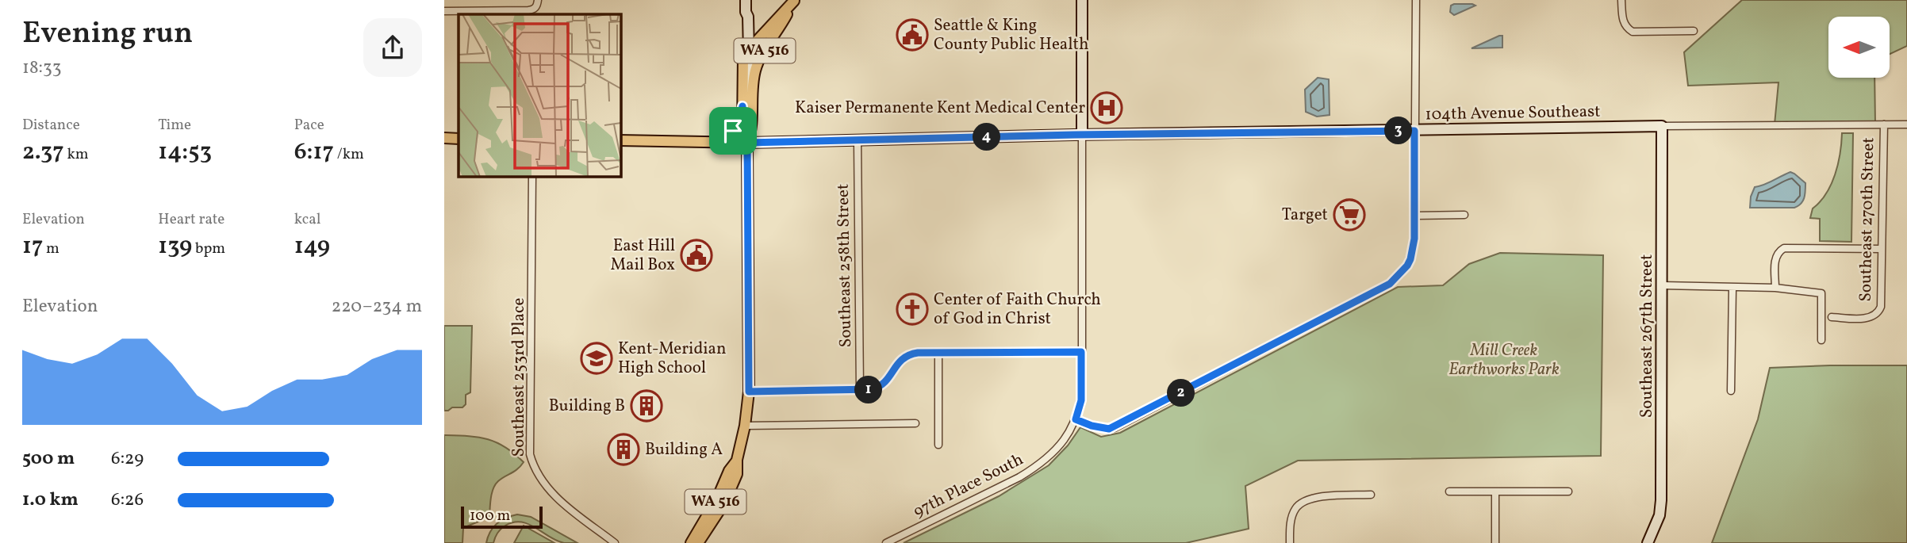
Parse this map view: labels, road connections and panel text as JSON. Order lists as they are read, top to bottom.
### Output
{
  "streets": {
    "main road": ["WA 516", "104th Avenue Southeast"],
    "street": [
      "Southeast 270th Street",
      "Southeast 258th Street",
      "Southeast 267th Street",
      "Southeast 253rd Place",
      "97th Place South"
    ]
  },
  "crossings": [
    ["WA 516", "104th Avenue Southeast"],
    ["104th Avenue Southeast", "Southeast 270th Street"],
    ["104th Avenue Southeast", "Southeast 258th Street"],
    ["104th Avenue Southeast", "Southeast 267th Street"],
    ["104th Avenue Southeast", "97th Place South"]
  ],
  "parks": ["Mill Creek Earthworks Park"],
  "places": {
    "public building": ["Seattle & King County Public Health", "East Hill Mail Box"],
    "hospital": ["Kaiser Permanente Kent Medical Center"],
    "supermarket": ["Target"],
    "church": ["Center of Faith Church of God in Christ"],
    "school or university": ["Kent-Meridian High School"],
    "building": ["Building B", "Building A"]
  },
  "scale_bar": "100 m",
  "north": "left",
  "page": {
    "heading": ["Evening run", "18:33"],
    "stats": [
      ["Distance", "2.37 km"],
      ["Time", "14:53"],
      ["Pace", "6:17 /km"],
      ["Elevation", "17 m"],
      ["Heart rate", "139 bpm"],
      ["kcal", "149"]
    ],
    "pins": [
      "3",
      "4",
      "1",
      "2"
    ],
    "chart": ["Elevation", "220–234 m"],
    "list": [
      {
        "name": "500 m",
        "note": "6:29"
      },
      {
        "name": "1.0 km",
        "note": "6:26"
      }
    ],
    "scale": "100 m"
  }
}
